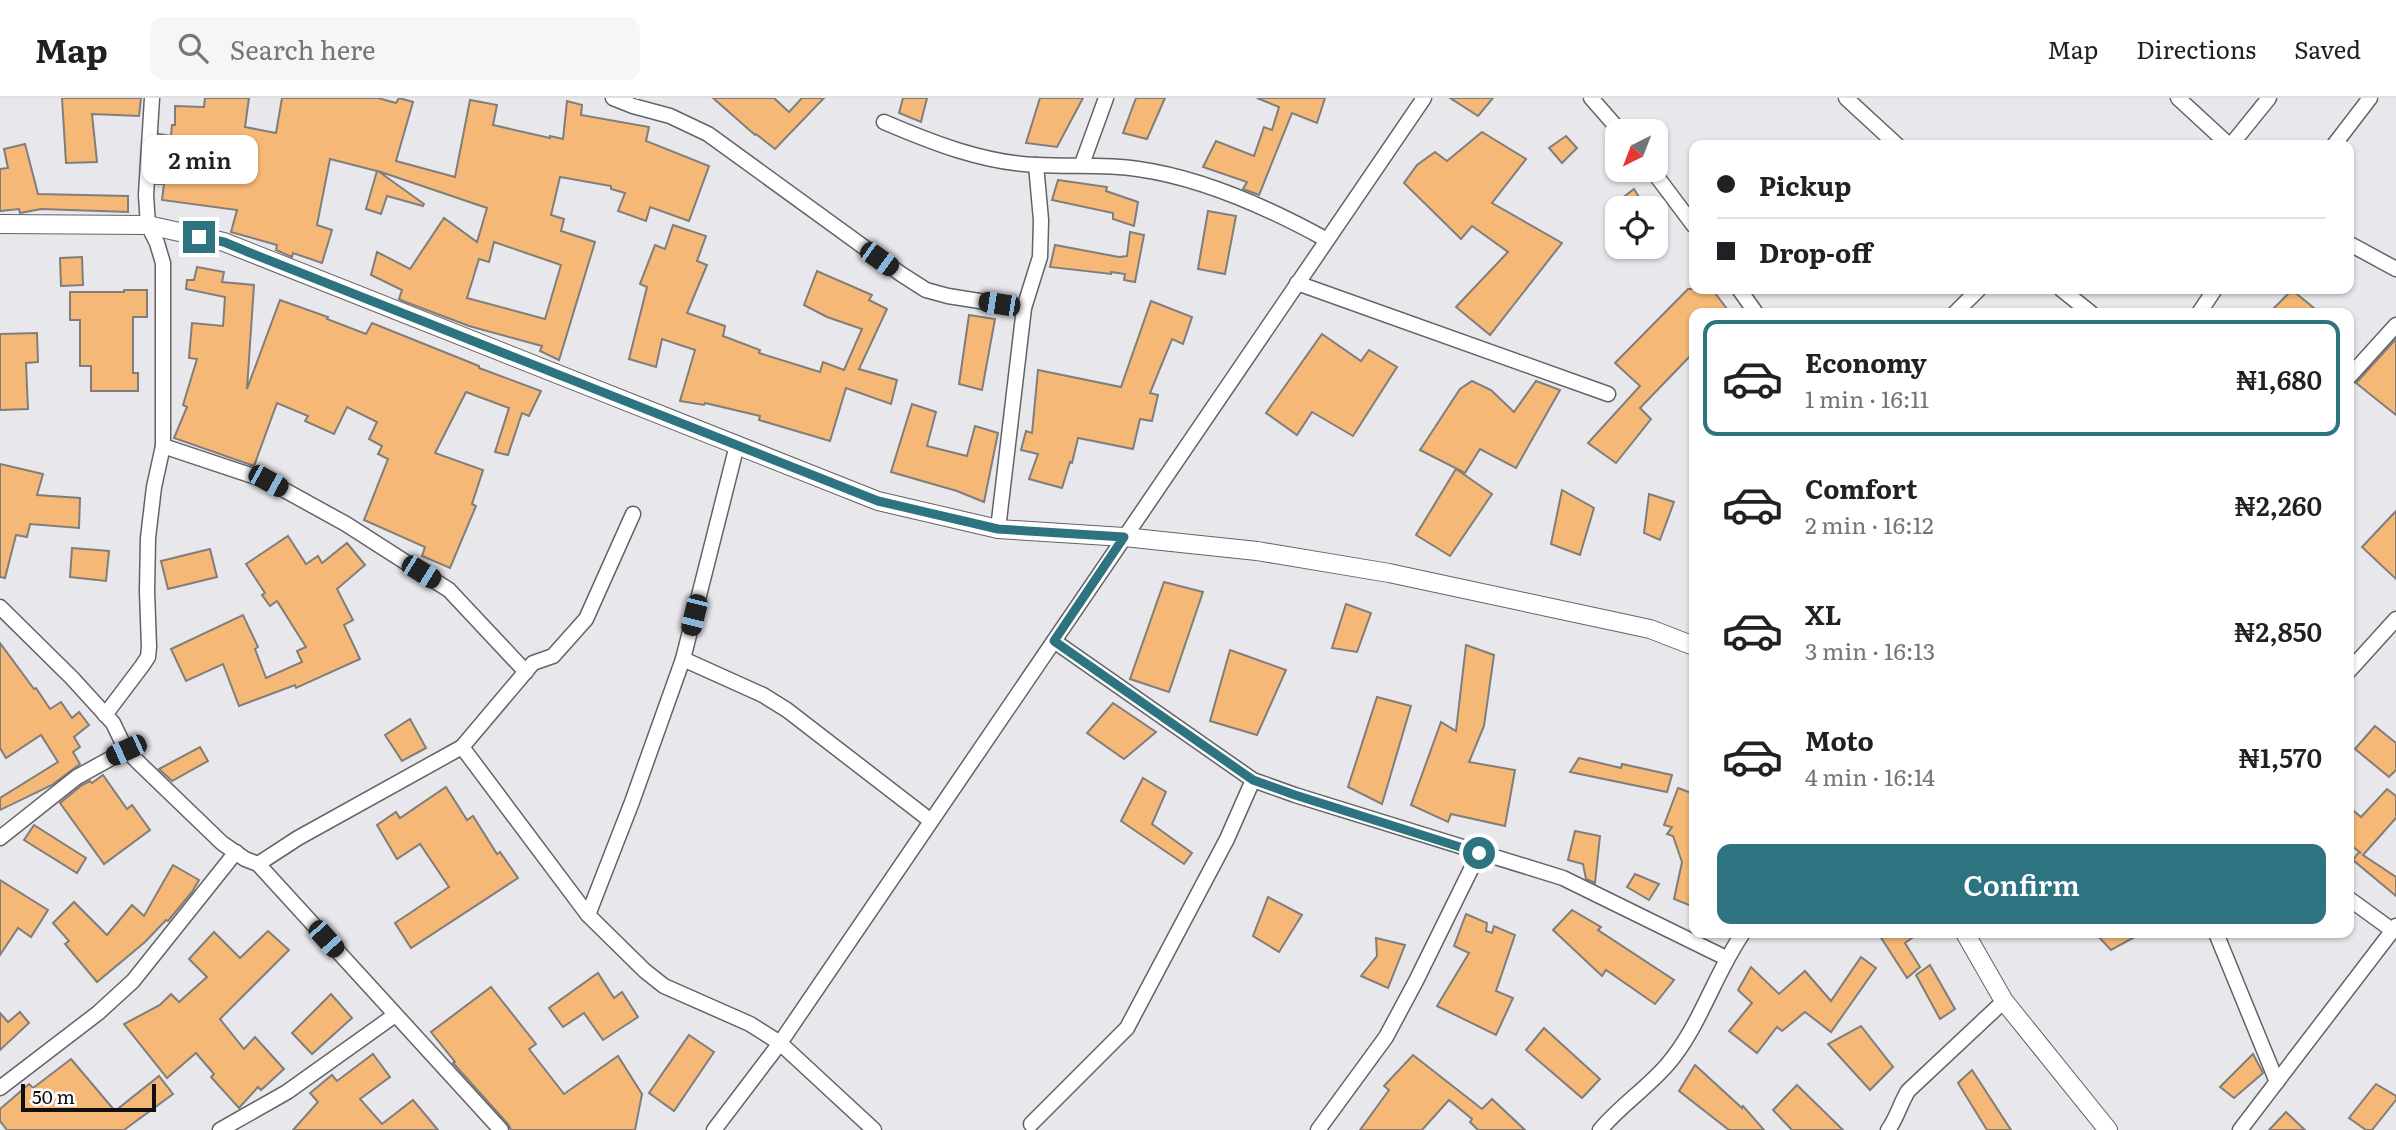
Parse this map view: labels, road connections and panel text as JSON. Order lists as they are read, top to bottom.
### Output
{
  "scale_bar": "50 m",
  "north": "bottom left",
  "page": {
    "header": "Map",
    "search": "Search here",
    "nav": ["Map", "Directions", "Saved"],
    "bubble": "2 min",
    "banner": ["Pickup", "Drop-off"],
    "list": [
      {
        "name": "Economy",
        "note": "1 min · 16:11",
        "value": "₦1,680"
      },
      {
        "name": "Comfort",
        "note": "2 min · 16:12",
        "value": "₦2,260"
      },
      {
        "name": "XL",
        "note": "3 min · 16:13",
        "value": "₦2,850"
      },
      {
        "name": "Moto",
        "note": "4 min · 16:14",
        "value": "₦1,570"
      }
    ],
    "buttons": "Confirm",
    "scale": "50 m"
  }
}
